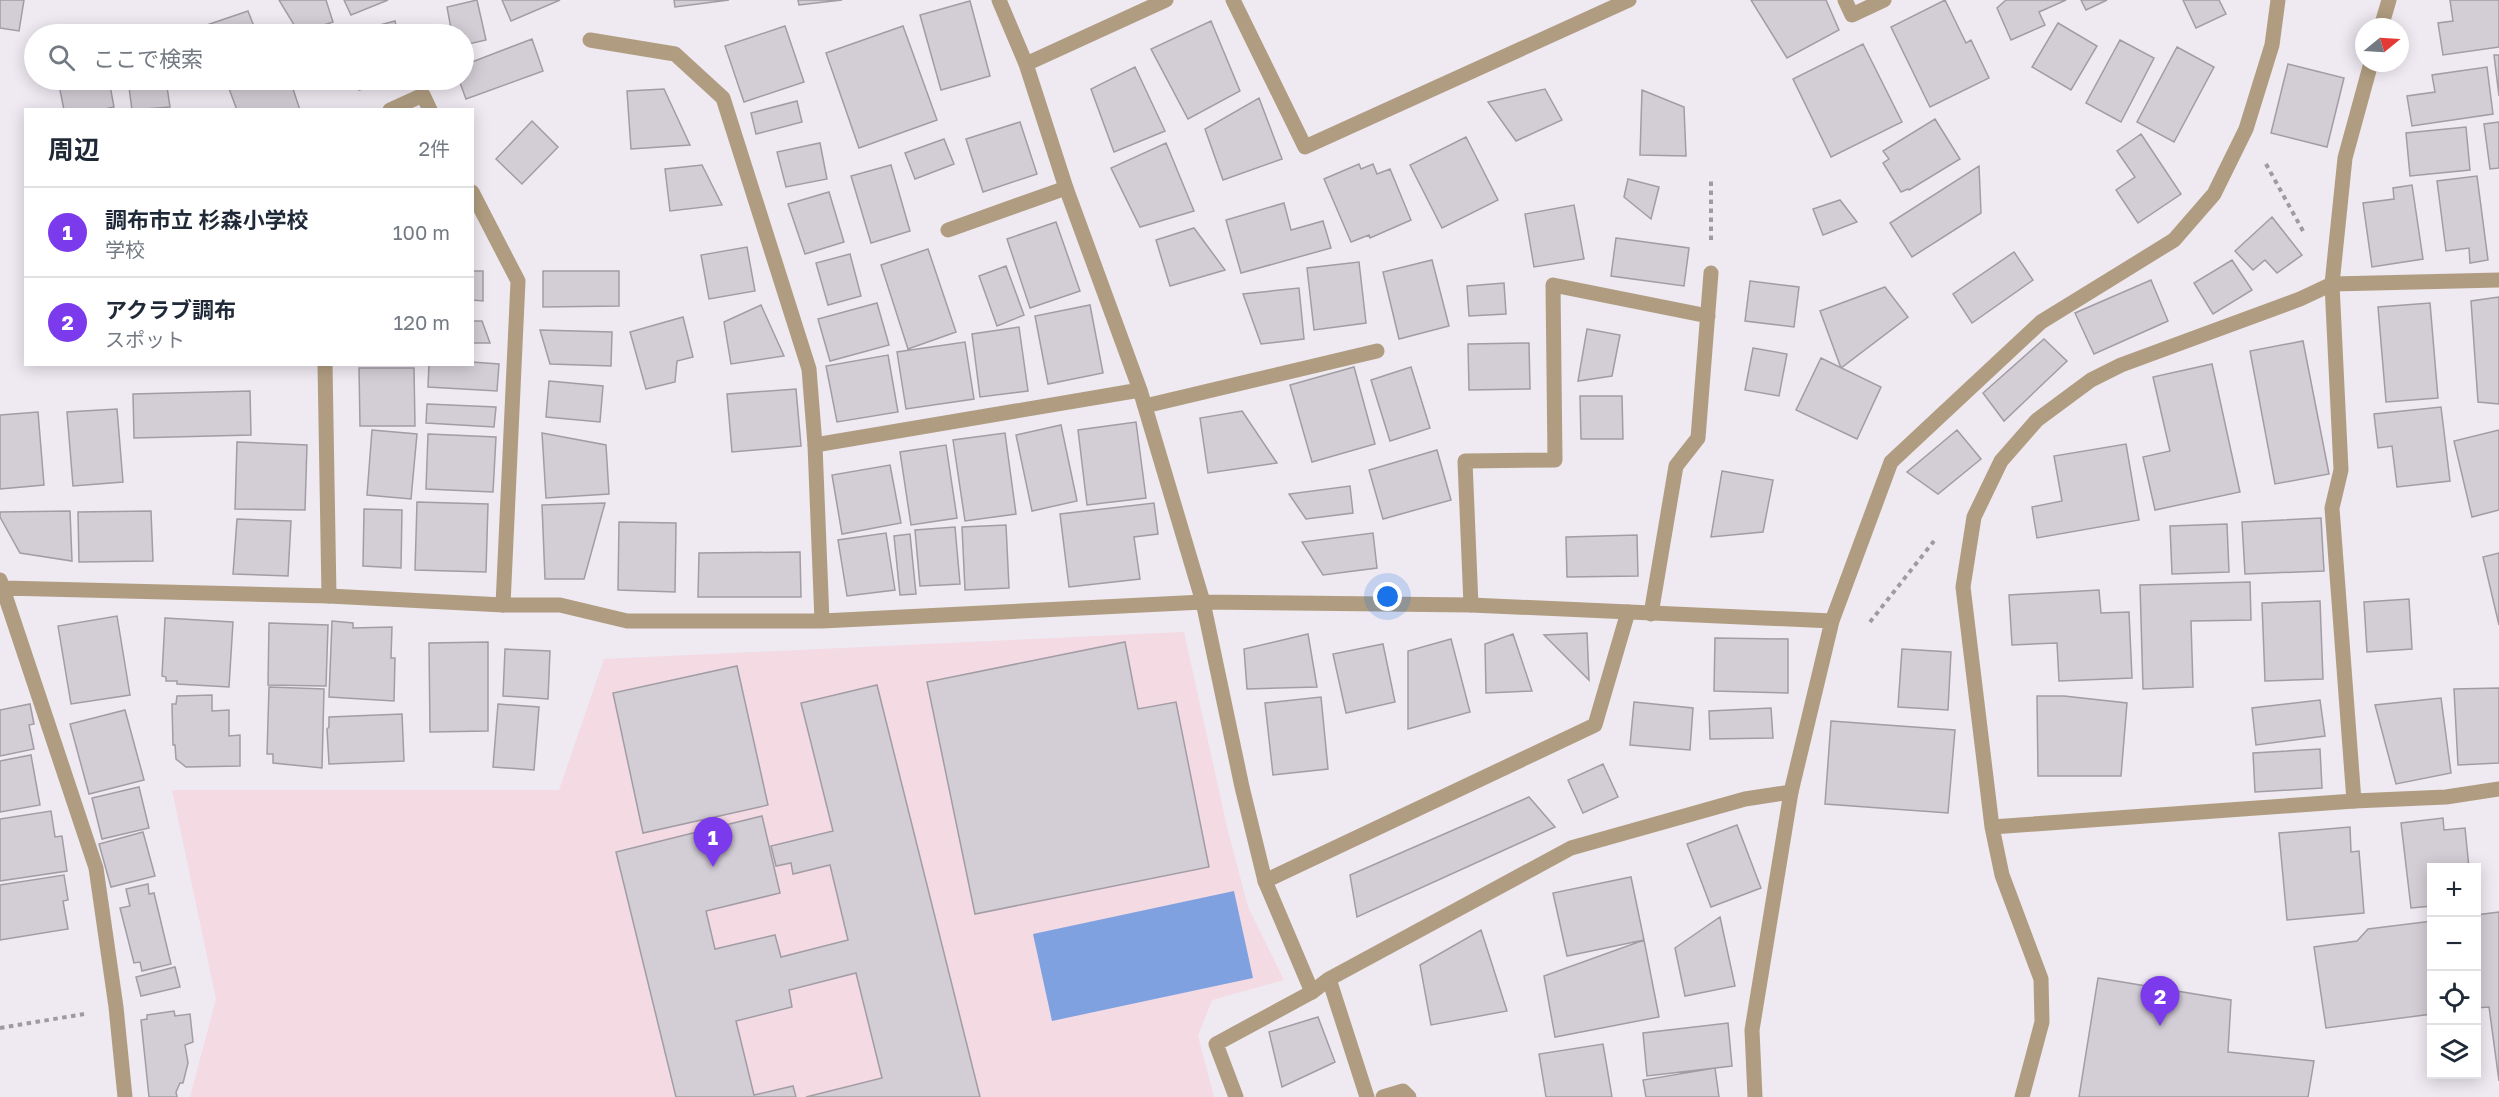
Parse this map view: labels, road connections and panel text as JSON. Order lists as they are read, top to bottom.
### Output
{
  "north": "right",
  "page": {
    "search": "ここで検索",
    "heading": ["周辺", "2件"],
    "list": [
      {
        "mark": "1",
        "name": "調布市立 杉森小学校",
        "note": "学校",
        "value": "100 m"
      },
      {
        "mark": "2",
        "name": "アクラブ調布",
        "note": "スポット",
        "value": "120 m"
      }
    ],
    "pins": ["1", "2"],
    "map_buttons": ["+", "−"]
  }
}
